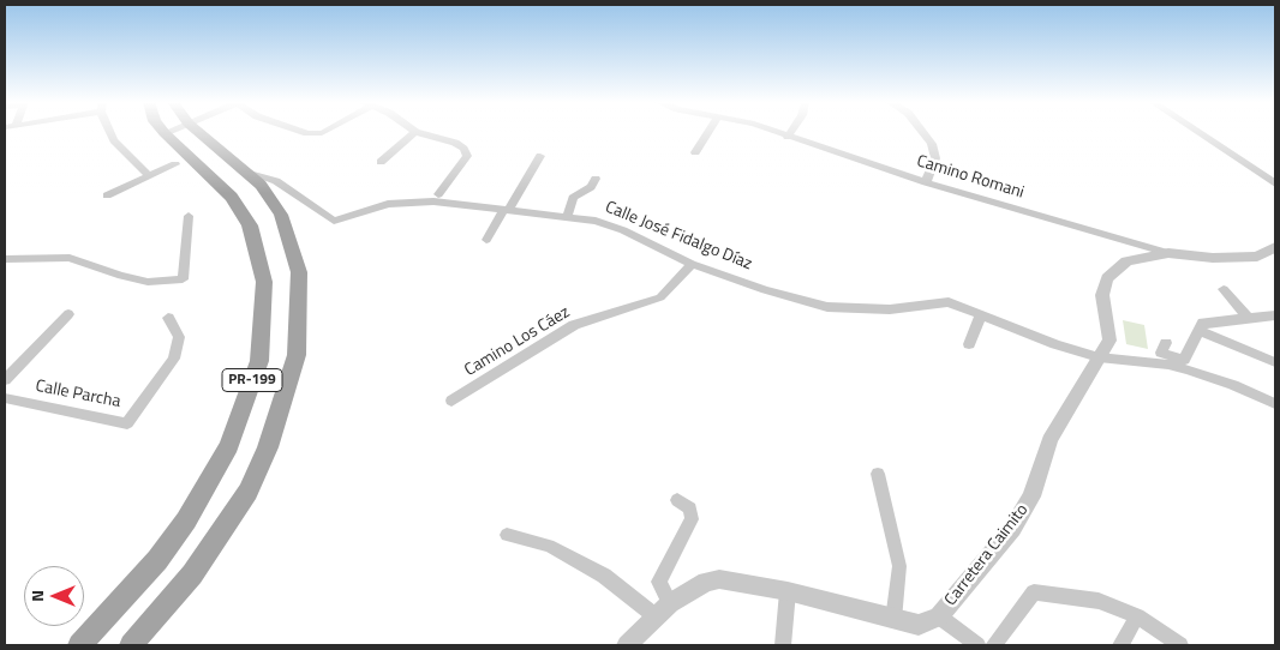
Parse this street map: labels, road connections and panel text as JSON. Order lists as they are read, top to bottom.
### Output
{
  "streets": {
    "main road": ["PR-199"],
    "street": [
      "Camino Romani",
      "Calle José Fidalgo Díaz",
      "Camino Los Cáez",
      "Calle Parcha",
      "Carretera Caimito"
    ]
  },
  "crossings": [
    ["Camino Romani", "Carretera Caimito"],
    ["Calle José Fidalgo Díaz", "Camino Los Cáez"],
    ["Calle José Fidalgo Díaz", "PR-199"],
    ["Calle José Fidalgo Díaz", "Carretera Caimito"]
  ],
  "north": "left"
}
